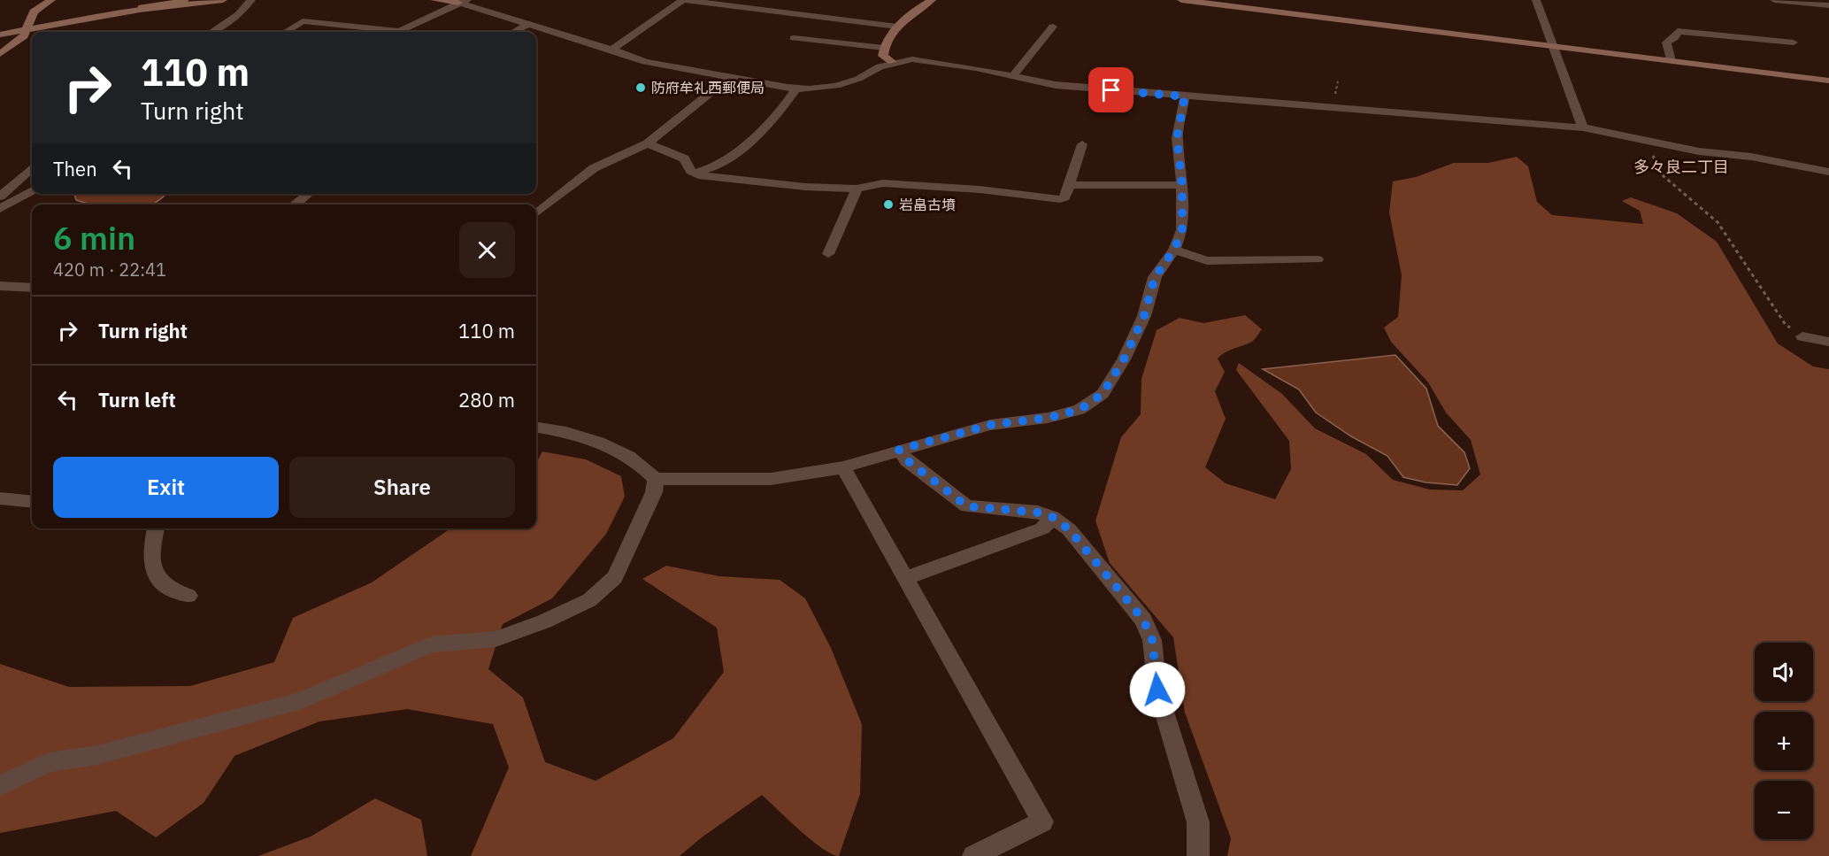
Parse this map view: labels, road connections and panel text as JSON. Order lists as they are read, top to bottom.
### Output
{
  "districts": ["多々良二丁目"],
  "places": ["防府牟礼西郵便局", "岩畠古墳"],
  "page": {
    "turn": ["110 m", "Turn right"],
    "then": "Then",
    "heading": ["6 min", "420 m · 22:41"],
    "list": [
      {
        "name": "Turn right",
        "value": "110 m"
      },
      {
        "name": "Turn left",
        "value": "280 m"
      }
    ],
    "buttons": ["Exit", "Share"],
    "map_buttons": ["+", "−"]
  }
}
